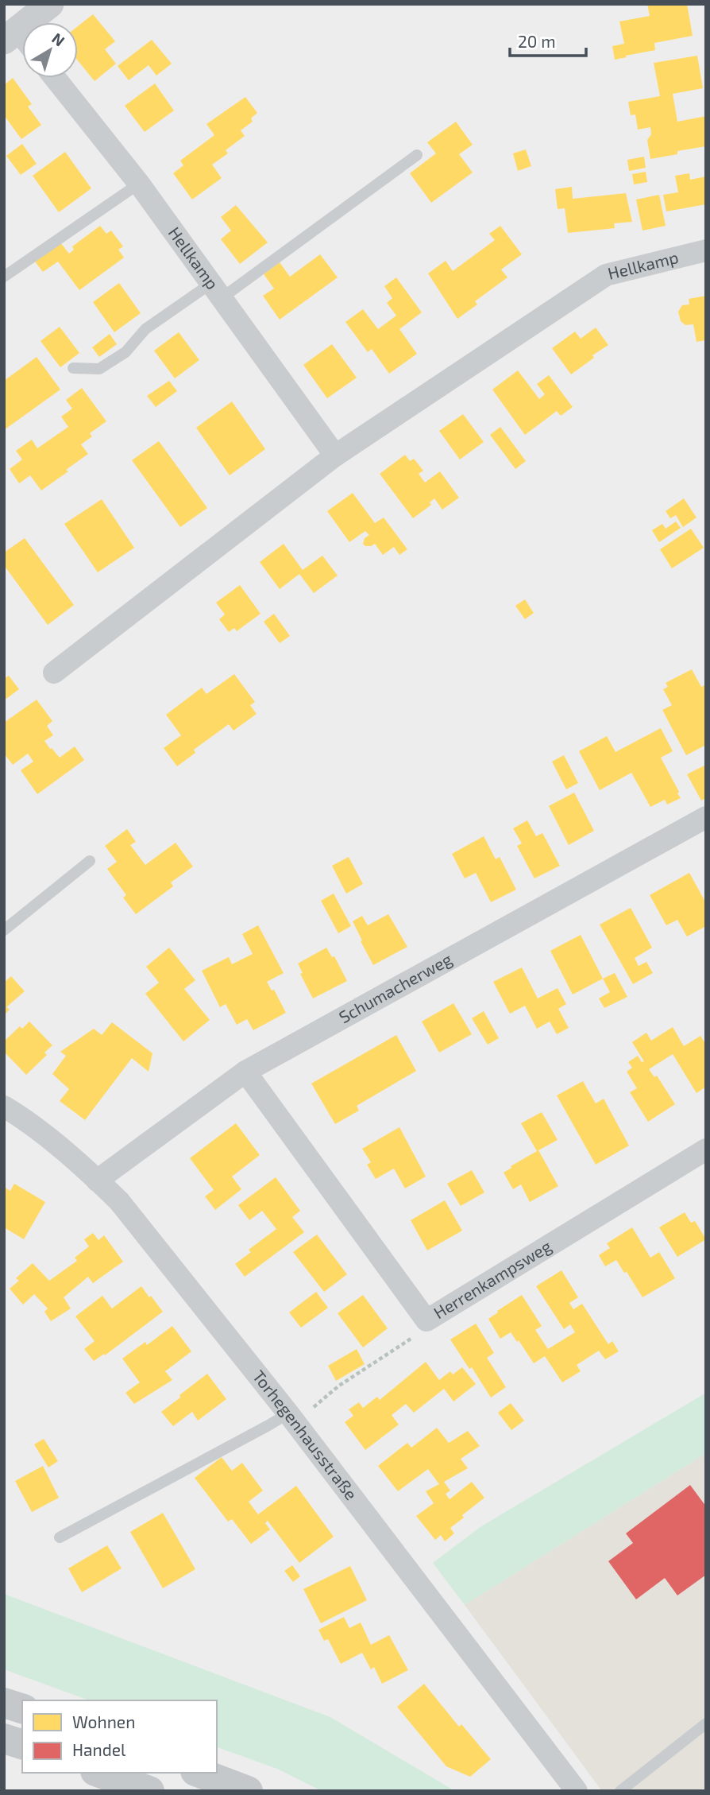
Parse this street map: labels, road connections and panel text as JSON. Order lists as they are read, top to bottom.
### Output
{
  "streets": {
    "street": [
      "Hellkamp",
      "Schumacherweg",
      "Herrenkampsweg",
      "Torhegenhausstraße"
    ]
  },
  "crossings": [
    ["Schumacherweg", "Herrenkampsweg"],
    ["Schumacherweg", "Torhegenhausstraße"]
  ],
  "legend": ["Wohnen", "Handel"],
  "scale_bar": "20 m",
  "north": "top right"
}
